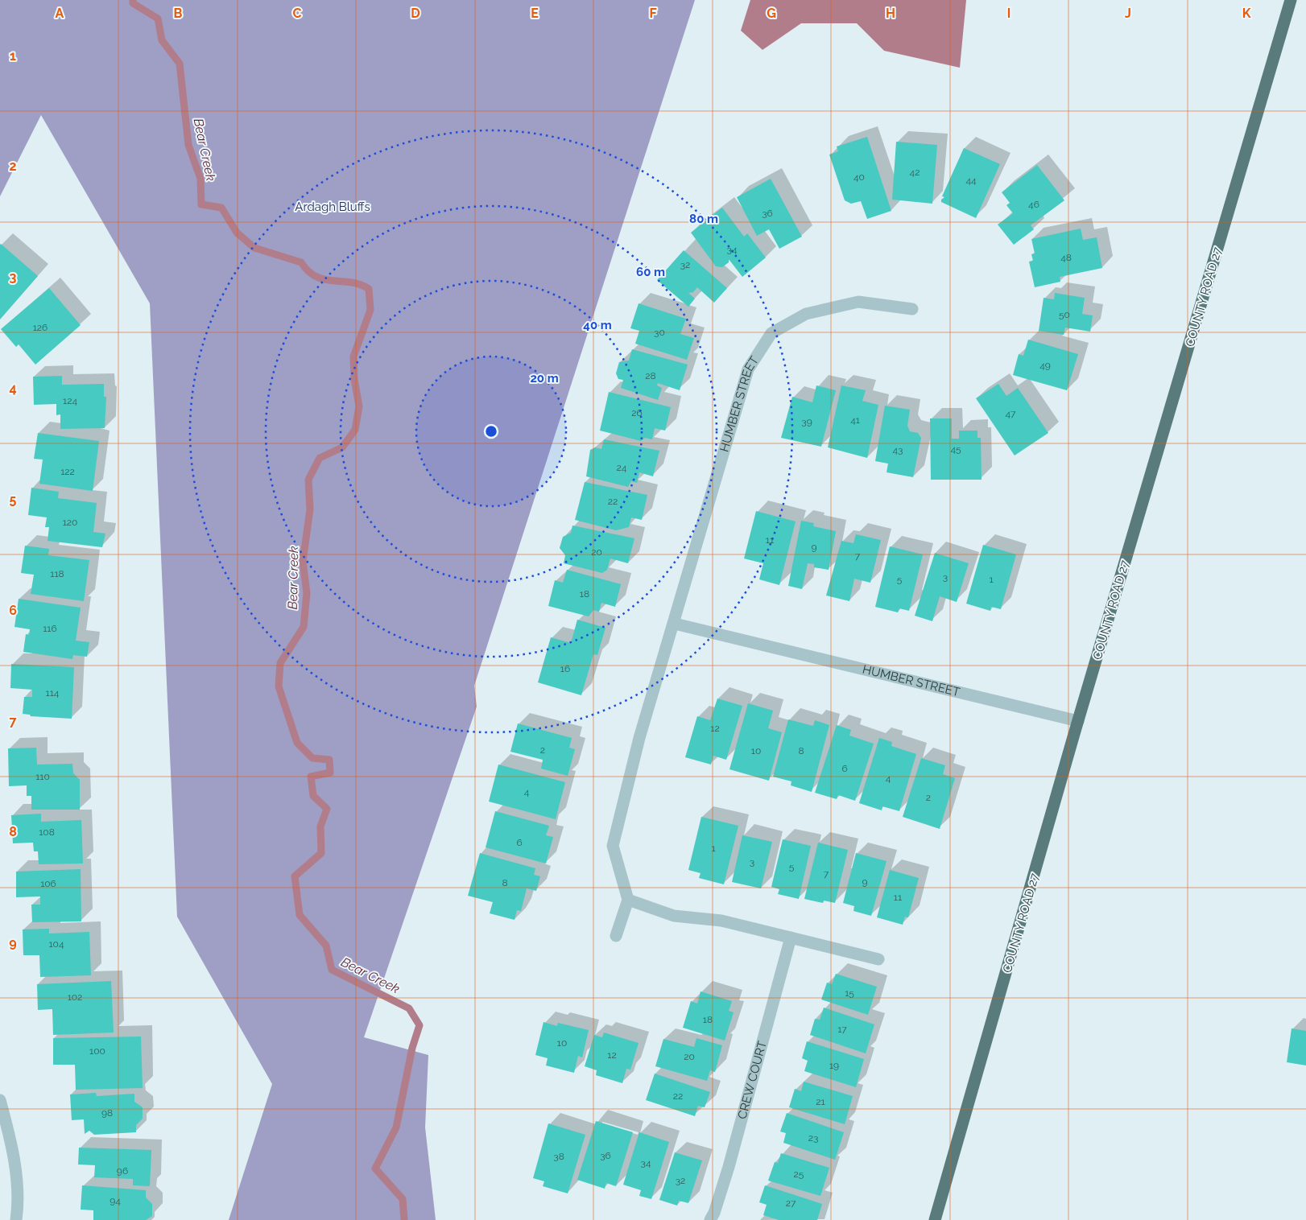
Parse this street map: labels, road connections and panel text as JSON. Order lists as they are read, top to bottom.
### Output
{
  "streets": {
    "main road": ["COUNTY ROAD 27"],
    "street": ["HUMBER STREET", "CREW COURT"]
  },
  "crossings": [
    ["COUNTY ROAD 27", "HUMBER STREET"]
  ],
  "water": ["Bear Creek"],
  "parks": ["Ardagh Bluffs"],
  "house_numbers": [
    "42",
    "40",
    "44",
    "46",
    "36",
    "34",
    "48",
    "32",
    "50",
    "126",
    "30",
    "49",
    "28",
    "124",
    "26",
    "47",
    "41",
    "39",
    "45",
    "43",
    "24",
    "122",
    "22",
    "120",
    "11",
    "9",
    "20",
    "7",
    "118",
    "3",
    "5",
    "1",
    "18",
    "116",
    "16",
    "114",
    "12",
    "2",
    "10",
    "8",
    "6",
    "110",
    "4",
    "4",
    "2",
    "108",
    "6",
    "1",
    "3",
    "5",
    "7",
    "9",
    "8",
    "106",
    "11",
    "104",
    "15",
    "102",
    "18",
    "17",
    "10",
    "100",
    "12",
    "20",
    "19",
    "22",
    "21",
    "98",
    "23",
    "36",
    "38",
    "34",
    "96",
    "25",
    "32",
    "94",
    "27"
  ],
  "grid": {
    "columns": [
      "A",
      "B",
      "C",
      "D",
      "E",
      "F",
      "G",
      "H",
      "I",
      "J",
      "K"
    ],
    "rows": [
      "1",
      "2",
      "3",
      "4",
      "5",
      "6",
      "7",
      "8",
      "9"
    ]
  },
  "rings": [
    "80 m",
    "60 m",
    "40 m",
    "20 m"
  ]
}
